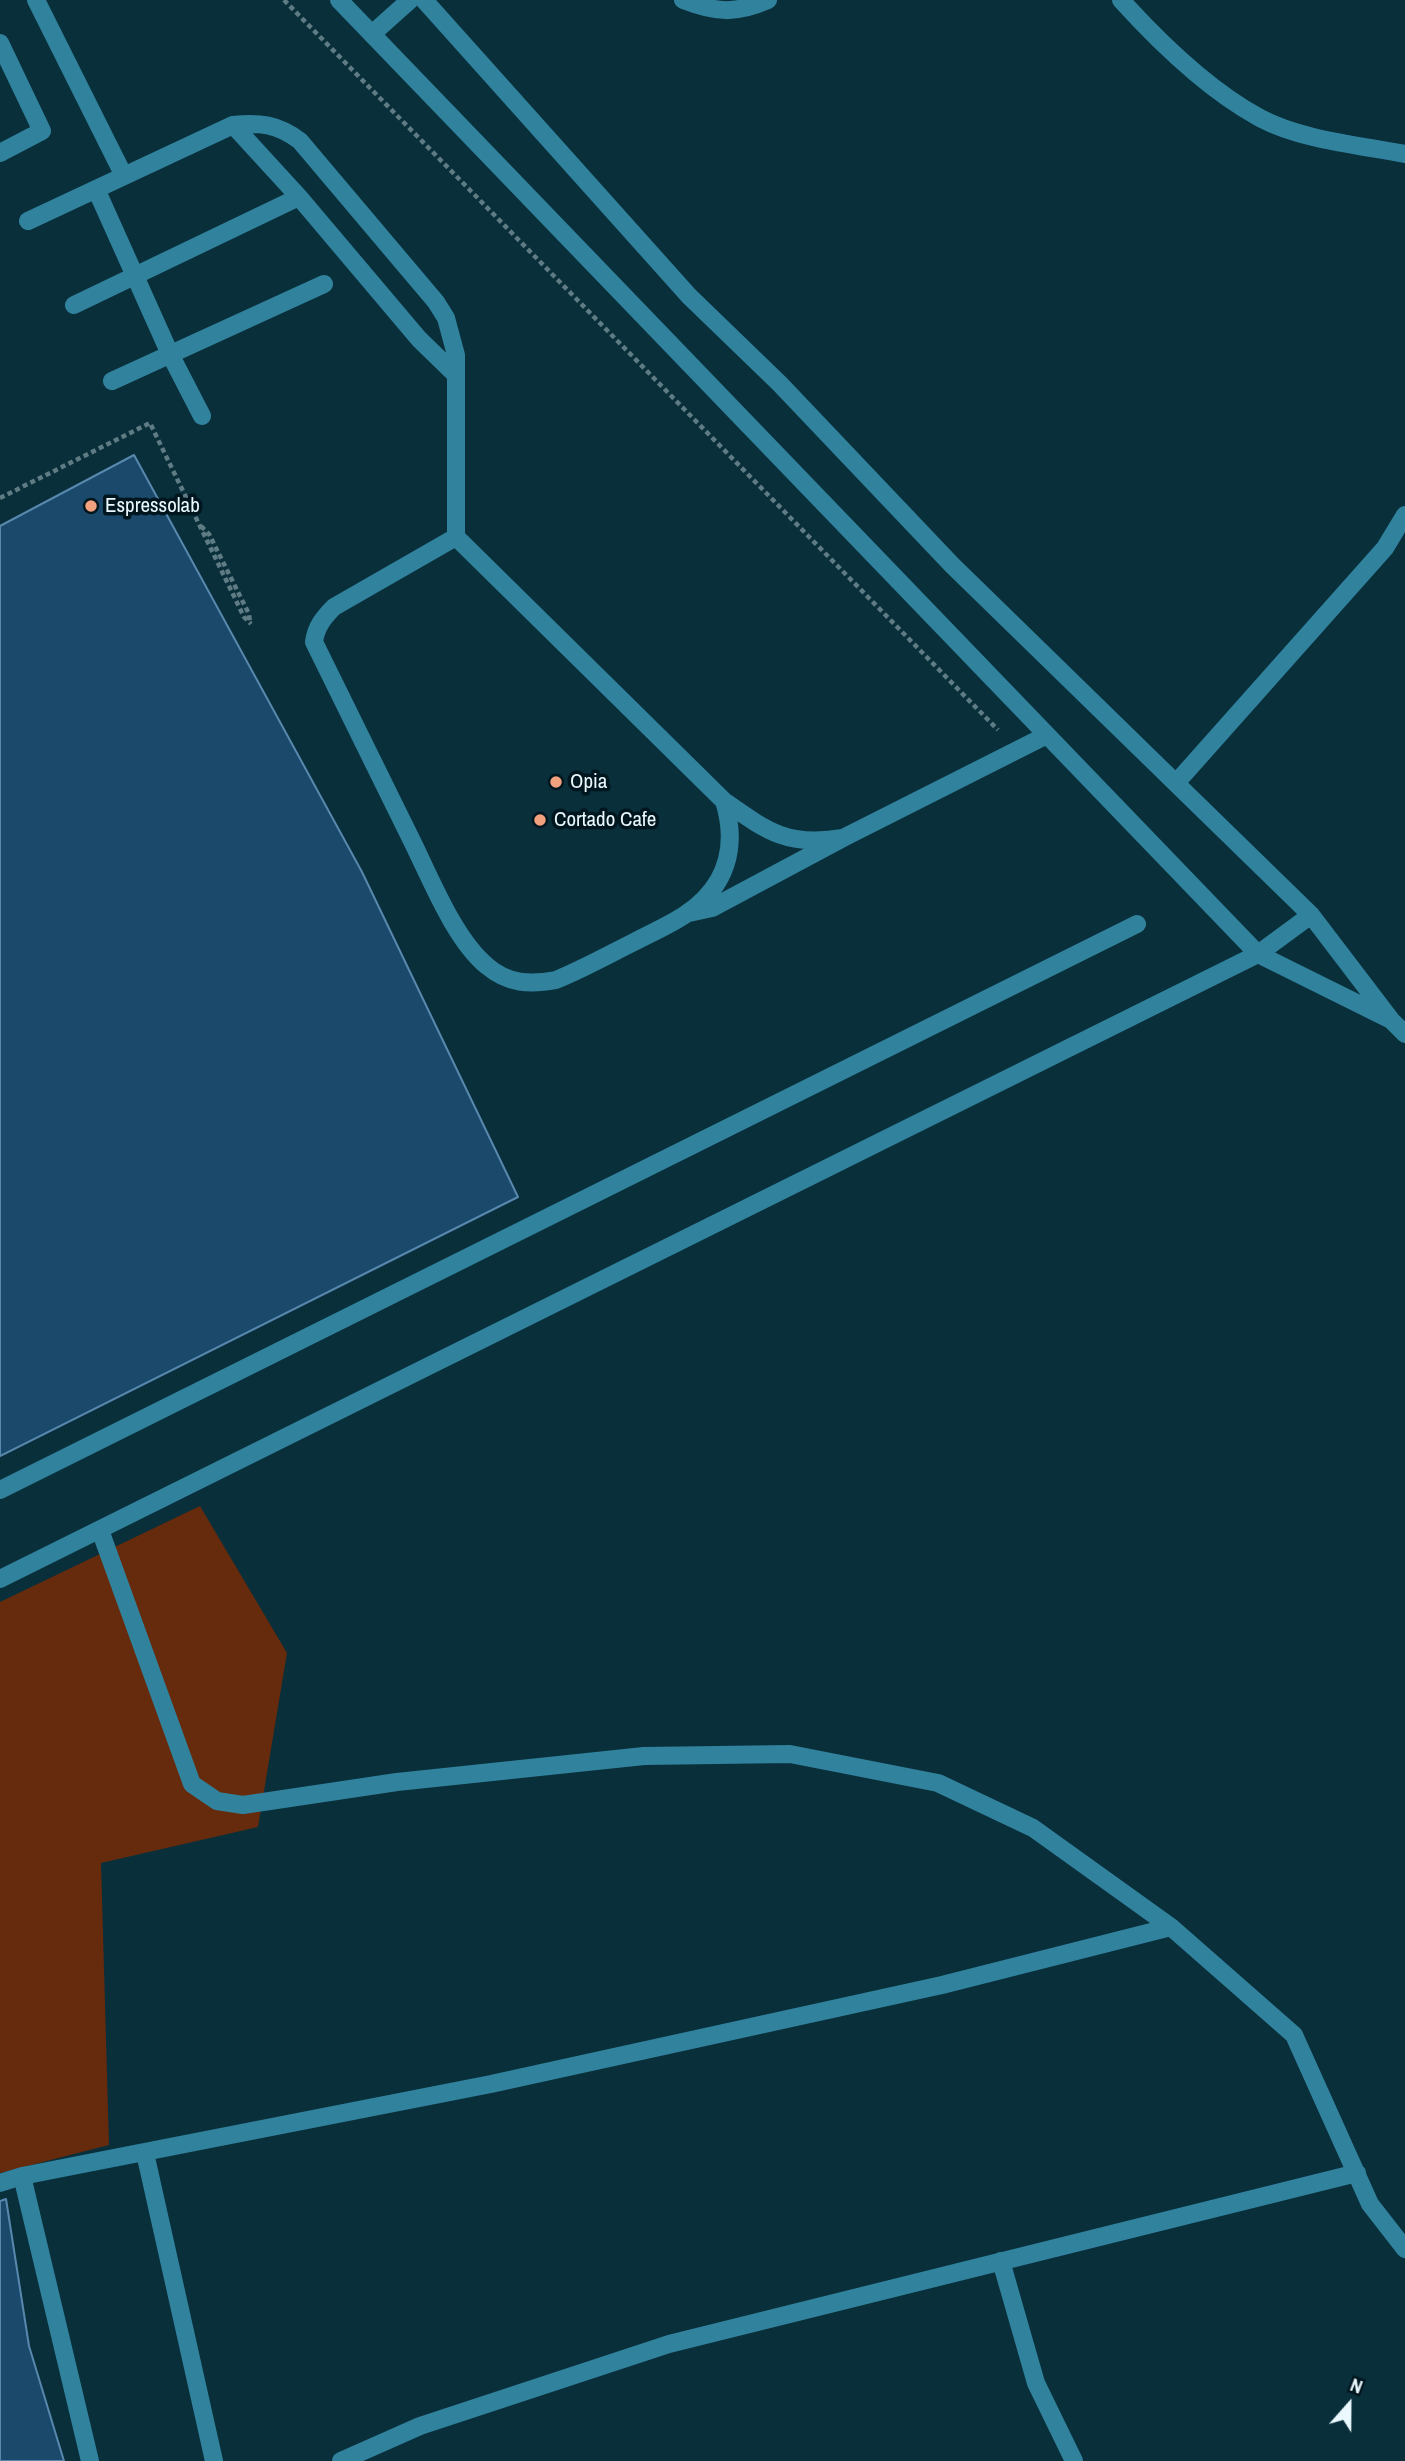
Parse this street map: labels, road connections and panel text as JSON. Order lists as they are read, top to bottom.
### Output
{
  "places": ["Espressolab", "Opia", "Cortado Cafe"],
  "north": "top"
}
